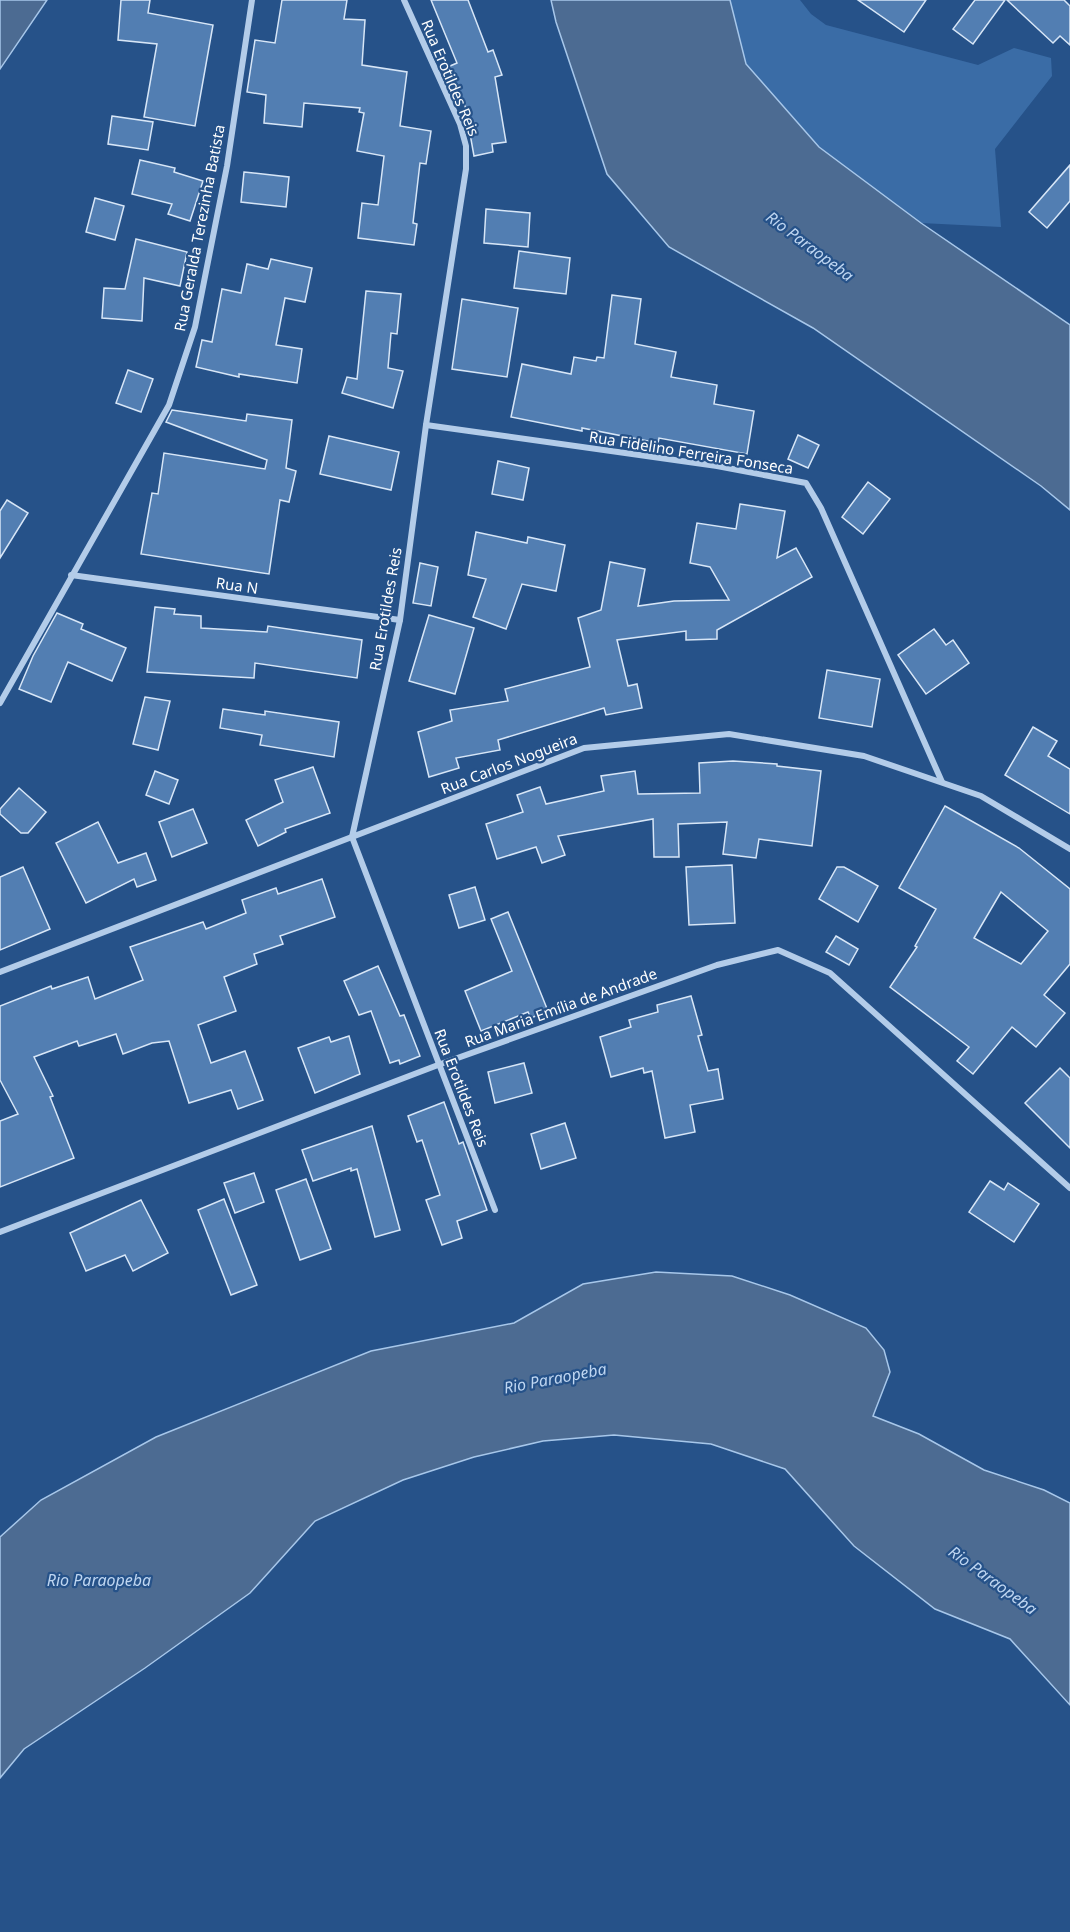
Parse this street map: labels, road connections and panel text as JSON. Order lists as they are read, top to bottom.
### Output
{
  "streets": {
    "street": [
      "Rua Erotildes Reis",
      "Rua Geralda Terezinha Batista",
      "Rua Fidelino Ferreira Fonseca",
      "Rua N",
      "Rua Carlos Nogueira",
      "Rua Maria Emília de Andrade"
    ]
  },
  "crossings": [
    ["Rua Erotildes Reis", "Rua Fidelino Ferreira Fonseca"],
    ["Rua Erotildes Reis", "Rua N"],
    ["Rua Erotildes Reis", "Rua Carlos Nogueira"],
    ["Rua Erotildes Reis", "Rua Maria Emília de Andrade"],
    ["Rua Geralda Terezinha Batista", "Rua N"],
    ["Rua Fidelino Ferreira Fonseca", "Rua Carlos Nogueira"]
  ],
  "water": ["Rio Paraopeba"]
}
